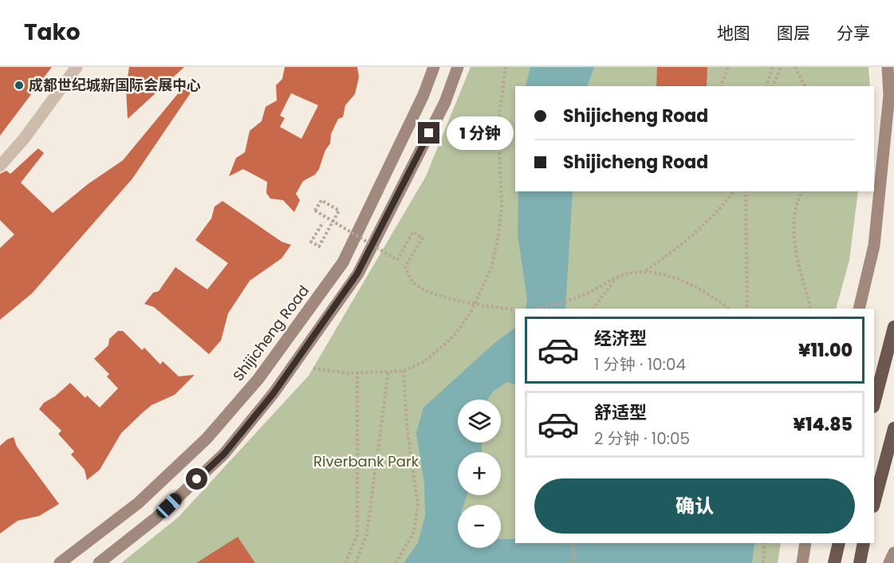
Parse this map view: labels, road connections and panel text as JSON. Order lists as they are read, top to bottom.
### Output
{
  "streets": {
    "main road": ["Shijicheng Road"]
  },
  "parks": ["Riverbank Park"],
  "places": ["成都世纪城新国际会展中心"],
  "page": {
    "header": "Tako",
    "nav": ["地图", "图层", "分享"],
    "banner": ["Shijicheng Road", "Shijicheng Road"],
    "bubble": "1 分钟",
    "list": [
      {
        "name": "经济型",
        "note": "1 分钟 · 10:04",
        "value": "¥11.00"
      },
      {
        "name": "舒适型",
        "note": "2 分钟 · 10:05",
        "value": "¥14.85"
      }
    ],
    "map_buttons": ["+", "−"],
    "buttons": "确认"
  }
}
